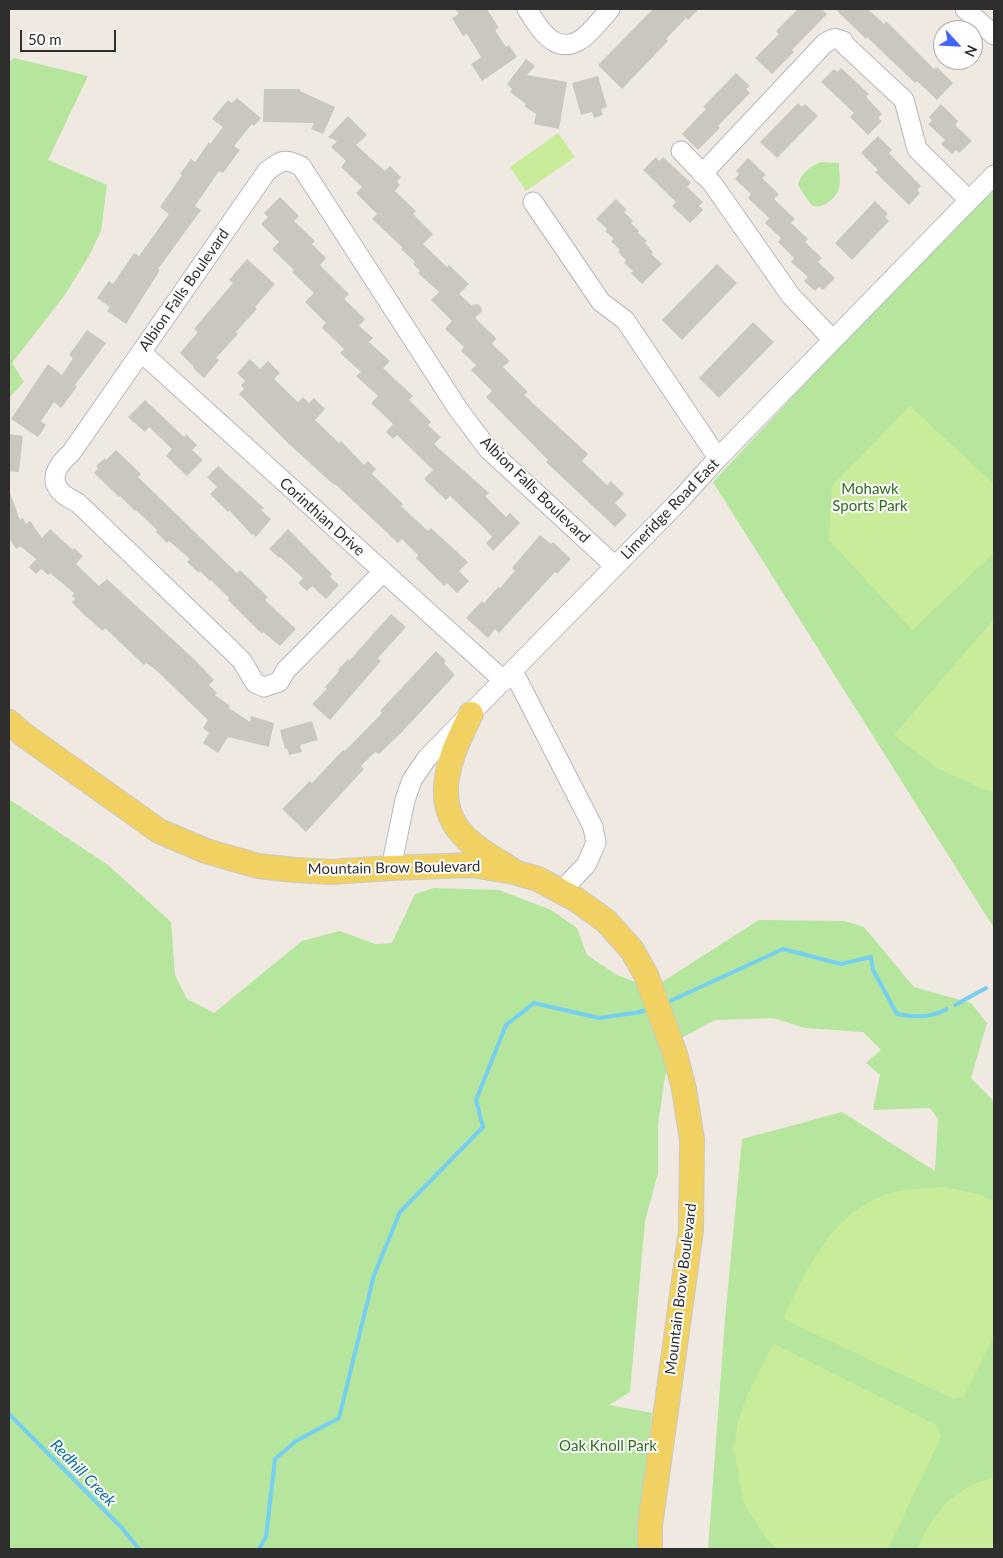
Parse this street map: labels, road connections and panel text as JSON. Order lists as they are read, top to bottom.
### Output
{
  "streets": {
    "main road": ["Mountain Brow Boulevard"],
    "street": ["Albion Falls Boulevard", "Limeridge Road East", "Corinthian Drive"]
  },
  "crossings": [
    ["Albion Falls Boulevard", "Limeridge Road East"],
    ["Albion Falls Boulevard", "Corinthian Drive"],
    ["Limeridge Road East", "Corinthian Drive"],
    ["Limeridge Road East", "Mountain Brow Boulevard"]
  ],
  "water": ["Redhill Creek"],
  "parks": ["Mohawk Sports Park", "Oak Knoll Park"],
  "scale_bar": "50 m",
  "north": "bottom right"
}
